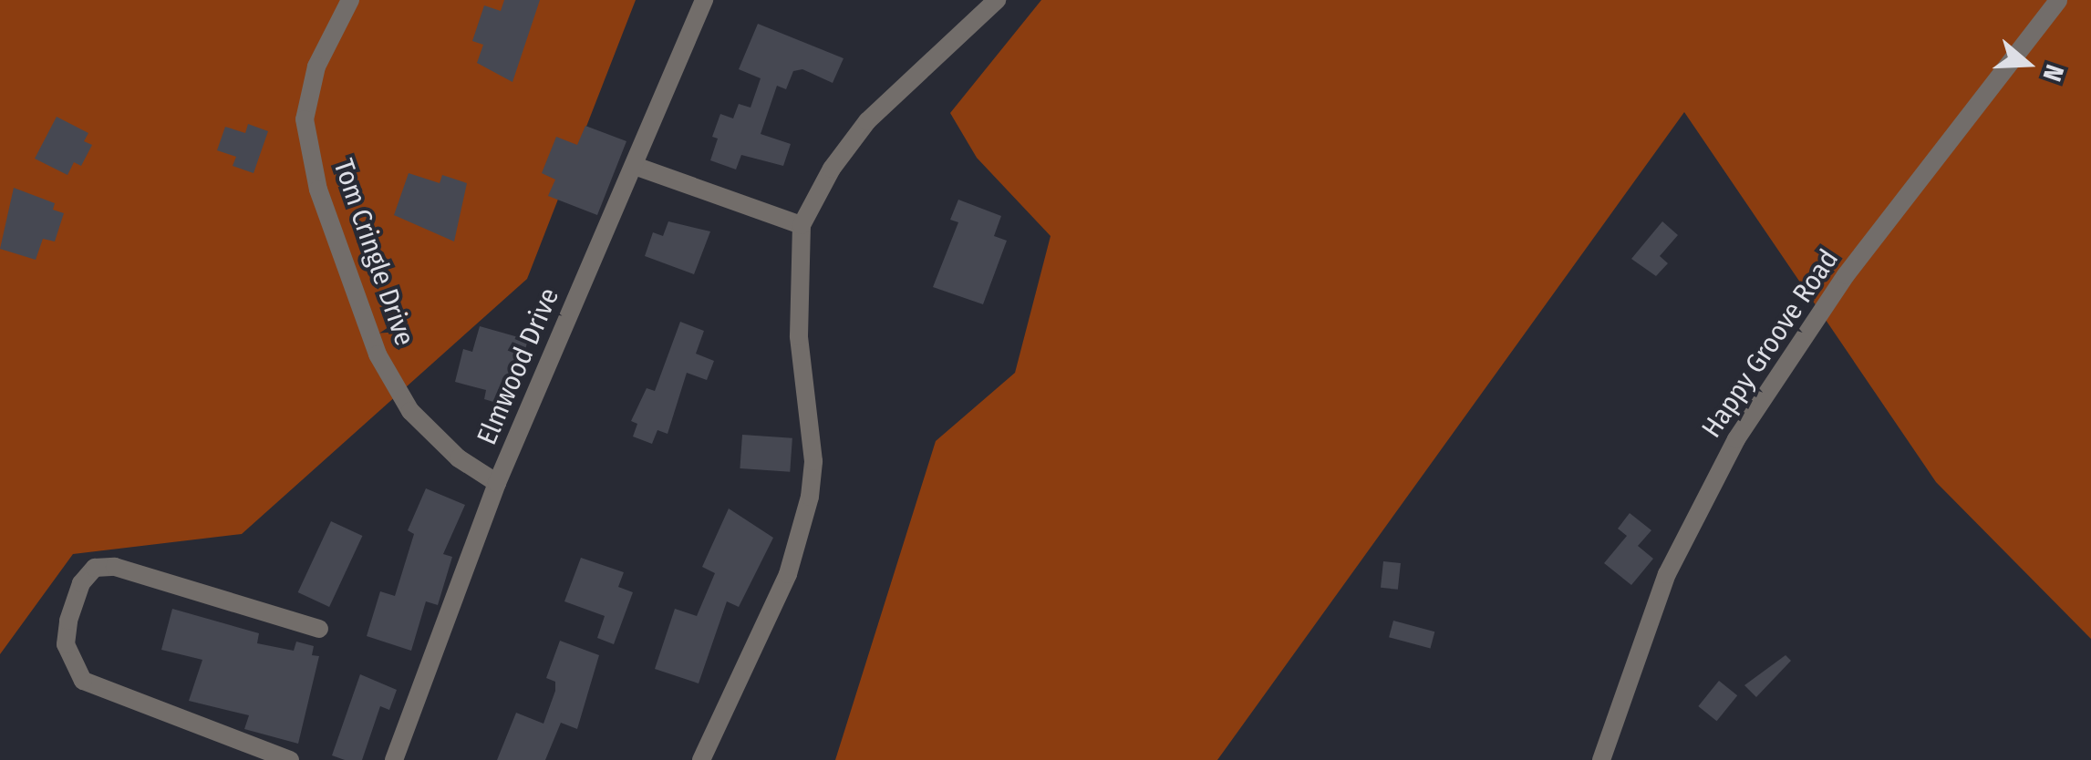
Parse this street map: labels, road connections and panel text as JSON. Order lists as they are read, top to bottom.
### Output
{
  "streets": {
    "street": ["Tom Cringle Drive", "Happy Groove Road", "Elmwood Drive"]
  },
  "crossings": [
    ["Tom Cringle Drive", "Elmwood Drive"]
  ],
  "north": "right"
}
